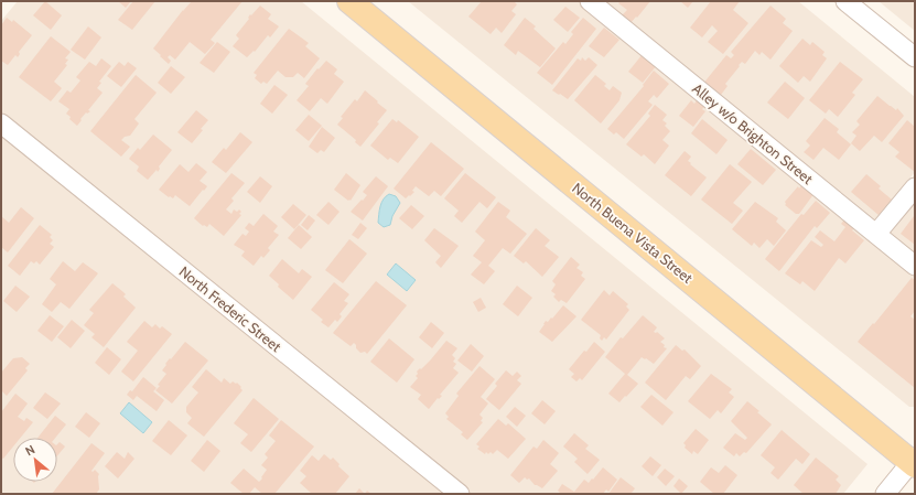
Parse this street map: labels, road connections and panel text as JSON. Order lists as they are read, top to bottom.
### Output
{
  "streets": {
    "main road": ["North Buena Vista Street"],
    "street": ["Alley w/o Brighton Street", "North Frederic Street"]
  },
  "north": "top left"
}
